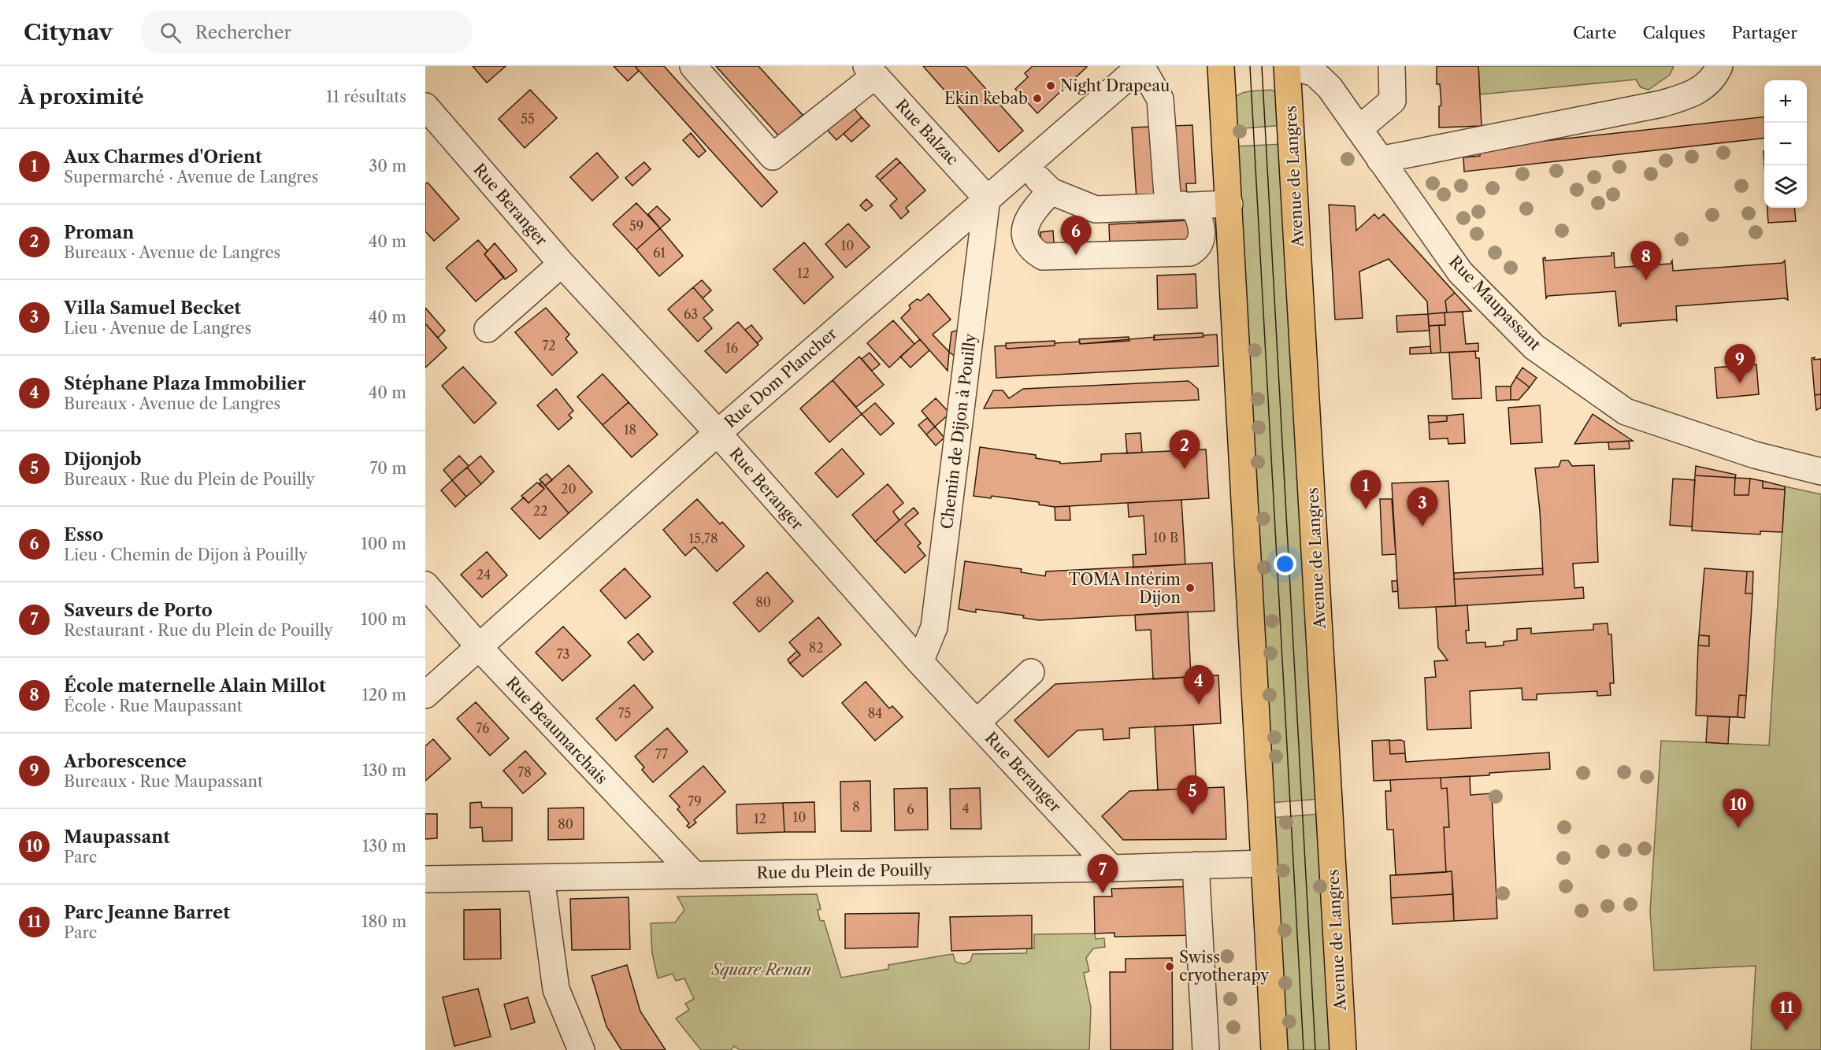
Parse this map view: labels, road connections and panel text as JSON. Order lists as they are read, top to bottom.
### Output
{
  "streets": {
    "main road": ["Avenue de Langres"],
    "street": [
      "Rue Balzac",
      "Rue Beranger",
      "Rue Maupassant",
      "Rue Dom Plancher",
      "Chemin de Dijon à Pouilly",
      "Rue Beaumarchais",
      "Rue du Plein de Pouilly"
    ]
  },
  "crossings": [
    ["Rue Balzac", "Rue Dom Plancher"],
    ["Rue Balzac", "Chemin de Dijon à Pouilly"],
    ["Avenue de Langres", "Rue Maupassant"],
    ["Rue Beranger", "Rue Dom Plancher"],
    ["Rue Beranger", "Chemin de Dijon à Pouilly"],
    ["Rue Beranger", "Rue du Plein de Pouilly"],
    ["Rue Dom Plancher", "Chemin de Dijon à Pouilly"],
    ["Rue Dom Plancher", "Rue Beaumarchais"],
    ["Rue Beaumarchais", "Rue du Plein de Pouilly"]
  ],
  "parks": ["Square Renan"],
  "places": [
    "Night Drapeau",
    "Ekin kebab",
    "TOMA Intérim Dijon",
    "Swiss cryotherapy"
  ],
  "house_numbers": [
    "55",
    "59",
    "10",
    "61",
    "12",
    "63",
    "72",
    "16",
    "18",
    "20",
    "22",
    "10 B",
    "15,78",
    "24",
    "80",
    "82",
    "73",
    "75",
    "84",
    "76",
    "77",
    "78",
    "79",
    "8",
    "4",
    "6",
    "10",
    "12",
    "80"
  ],
  "page": {
    "header": "Citynav",
    "search": "Rechercher",
    "nav": ["Carte", "Calques", "Partager"],
    "heading": ["À proximité", "11 résultats"],
    "map_buttons": ["+", "−"],
    "list": [
      {
        "mark": "1",
        "name": "Aux Charmes d'Orient",
        "note": "Supermarché · Avenue de Langres",
        "value": "30 m"
      },
      {
        "mark": "2",
        "name": "Proman",
        "note": "Bureaux · Avenue de Langres",
        "value": "40 m"
      },
      {
        "mark": "3",
        "name": "Villa Samuel Becket",
        "note": "Lieu · Avenue de Langres",
        "value": "40 m"
      },
      {
        "mark": "4",
        "name": "Stéphane Plaza Immobilier",
        "note": "Bureaux · Avenue de Langres",
        "value": "40 m"
      },
      {
        "mark": "5",
        "name": "Dijonjob",
        "note": "Bureaux · Rue du Plein de Pouilly",
        "value": "70 m"
      },
      {
        "mark": "6",
        "name": "Esso",
        "note": "Lieu · Chemin de Dijon à Pouilly",
        "value": "100 m"
      },
      {
        "mark": "7",
        "name": "Saveurs de Porto",
        "note": "Restaurant · Rue du Plein de Pouilly",
        "value": "100 m"
      },
      {
        "mark": "8",
        "name": "École maternelle Alain Millot",
        "note": "École · Rue Maupassant",
        "value": "120 m"
      },
      {
        "mark": "9",
        "name": "Arborescence",
        "note": "Bureaux · Rue Maupassant",
        "value": "130 m"
      },
      {
        "mark": "10",
        "name": "Maupassant",
        "note": "Parc",
        "value": "130 m"
      },
      {
        "mark": "11",
        "name": "Parc Jeanne Barret",
        "note": "Parc",
        "value": "180 m"
      }
    ],
    "pins": [
      "6",
      "8",
      "9",
      "2",
      "1",
      "3",
      "4",
      "5",
      "10",
      "7",
      "11"
    ]
  }
}
